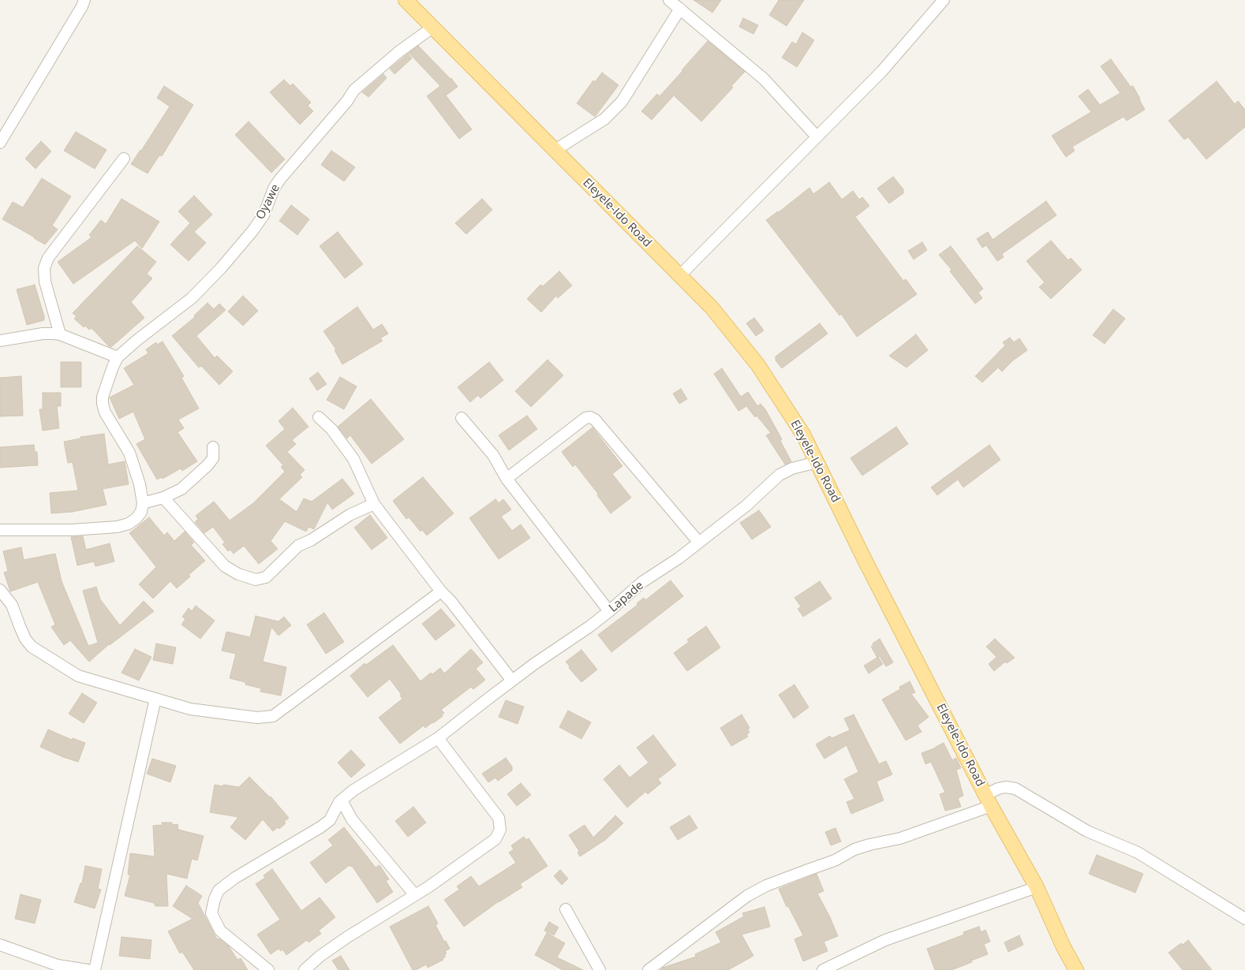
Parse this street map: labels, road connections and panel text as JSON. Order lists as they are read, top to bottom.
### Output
{
  "streets": {
    "main road": ["Eleyele-Ido Road"],
    "street": ["Oyawe", "Lapade"]
  },
  "crossings": [
    ["Oyawe", "Eleyele-Ido Road"],
    ["Eleyele-Ido Road", "Lapade"]
  ]
}
